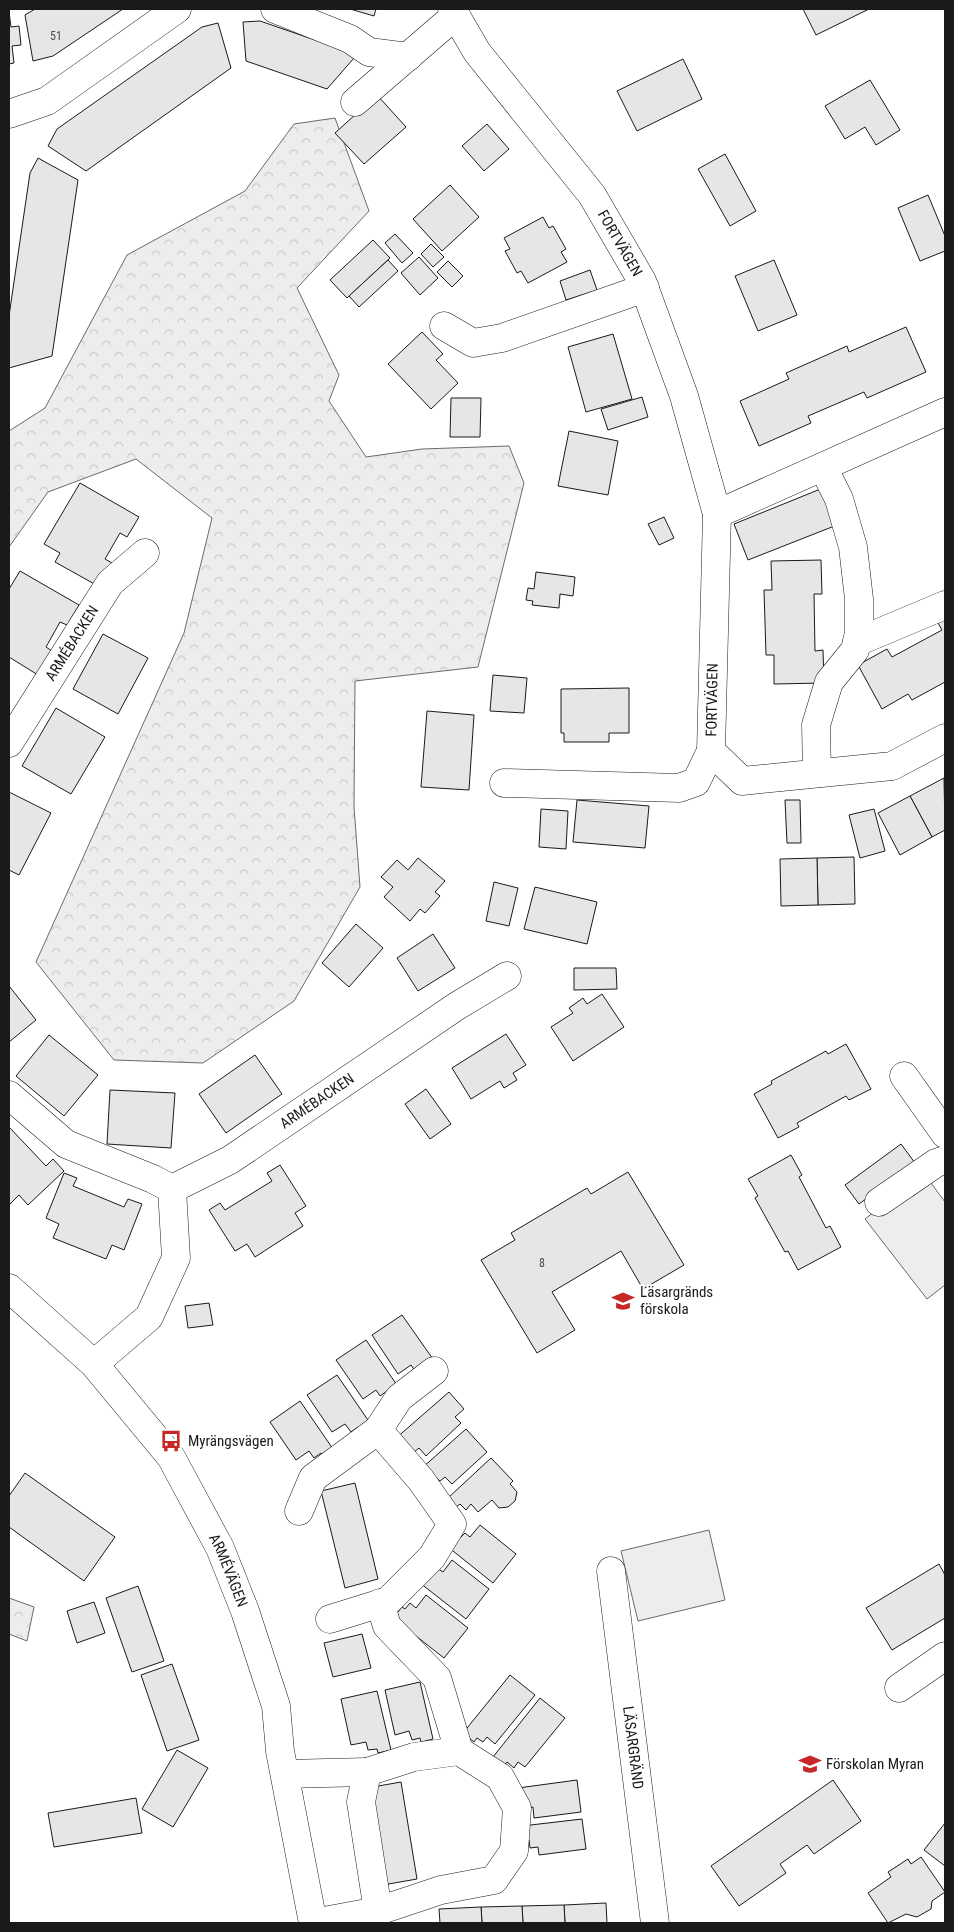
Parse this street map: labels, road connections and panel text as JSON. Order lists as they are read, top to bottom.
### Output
{
  "streets": {
    "street": [
      "FORTVÄGEN",
      "ARMÉBACKEN",
      "ARMÉVÄGEN",
      "LÄSARGRÄND"
    ]
  },
  "places": {
    "school or university": ["Läsargränds förskola", "Förskolan Myran"],
    "bus stop": ["Myrängsvägen"]
  },
  "house_numbers": ["51", "8"]
}
